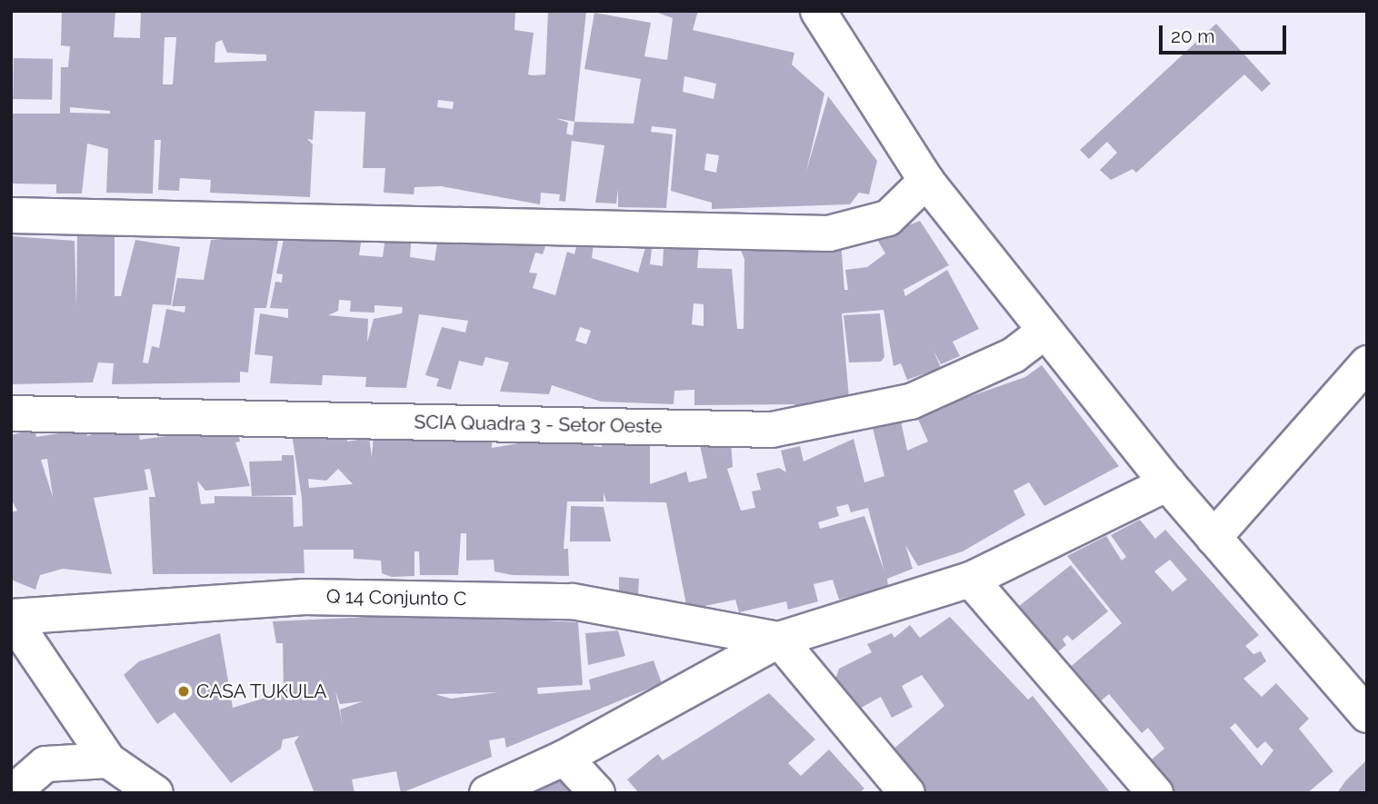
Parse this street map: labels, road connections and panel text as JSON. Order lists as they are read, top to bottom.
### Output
{
  "streets": {
    "street": ["SCIA Quadra 3 - Setor Oeste", "Q 14 Conjunto C"]
  },
  "places": ["CASA TUKULA"],
  "scale_bar": "20 m"
}
